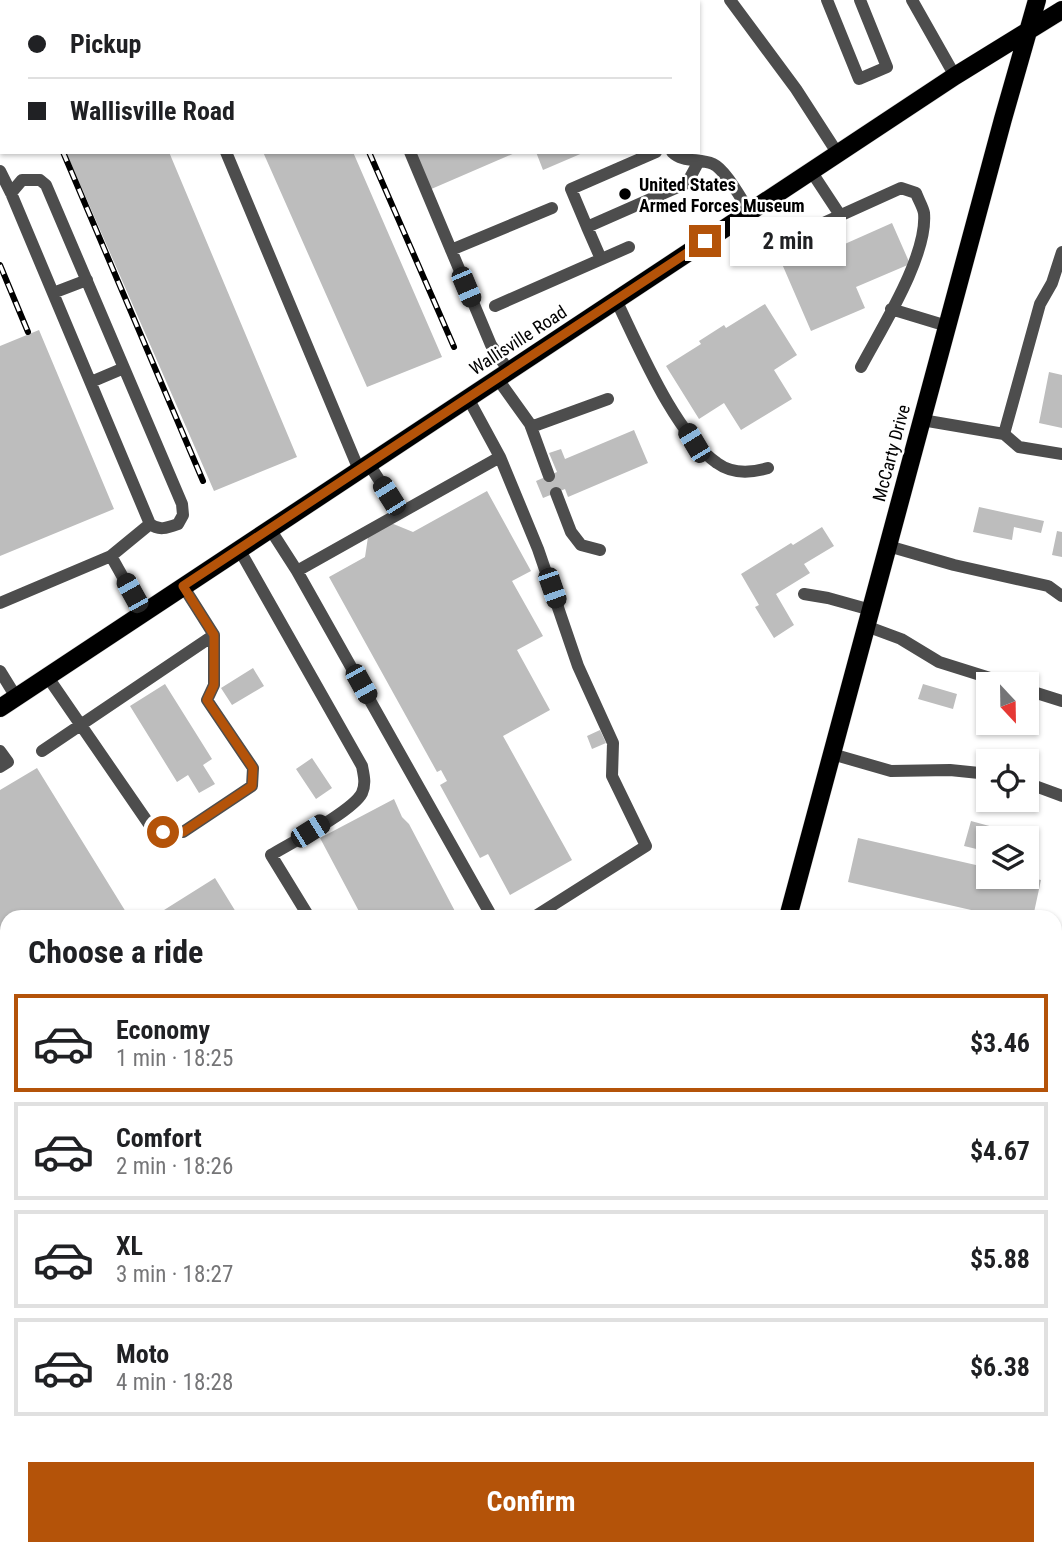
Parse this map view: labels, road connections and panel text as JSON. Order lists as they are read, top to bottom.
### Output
{
  "streets": {
    "main road": ["Wallisville Road", "McCarty Drive"]
  },
  "crossings": [
    ["Wallisville Road", "McCarty Drive"]
  ],
  "places": ["United States Armed Forces Museum"],
  "north": "bottom",
  "page": {
    "banner": ["Pickup", "Wallisville Road"],
    "bubble": "2 min",
    "heading": "Choose a ride",
    "list": [
      {
        "name": "Economy",
        "note": "1 min · 18:25",
        "value": "$3.46"
      },
      {
        "name": "Comfort",
        "note": "2 min · 18:26",
        "value": "$4.67"
      },
      {
        "name": "XL",
        "note": "3 min · 18:27",
        "value": "$5.88"
      },
      {
        "name": "Moto",
        "note": "4 min · 18:28",
        "value": "$6.38"
      }
    ],
    "buttons": "Confirm"
  }
}
